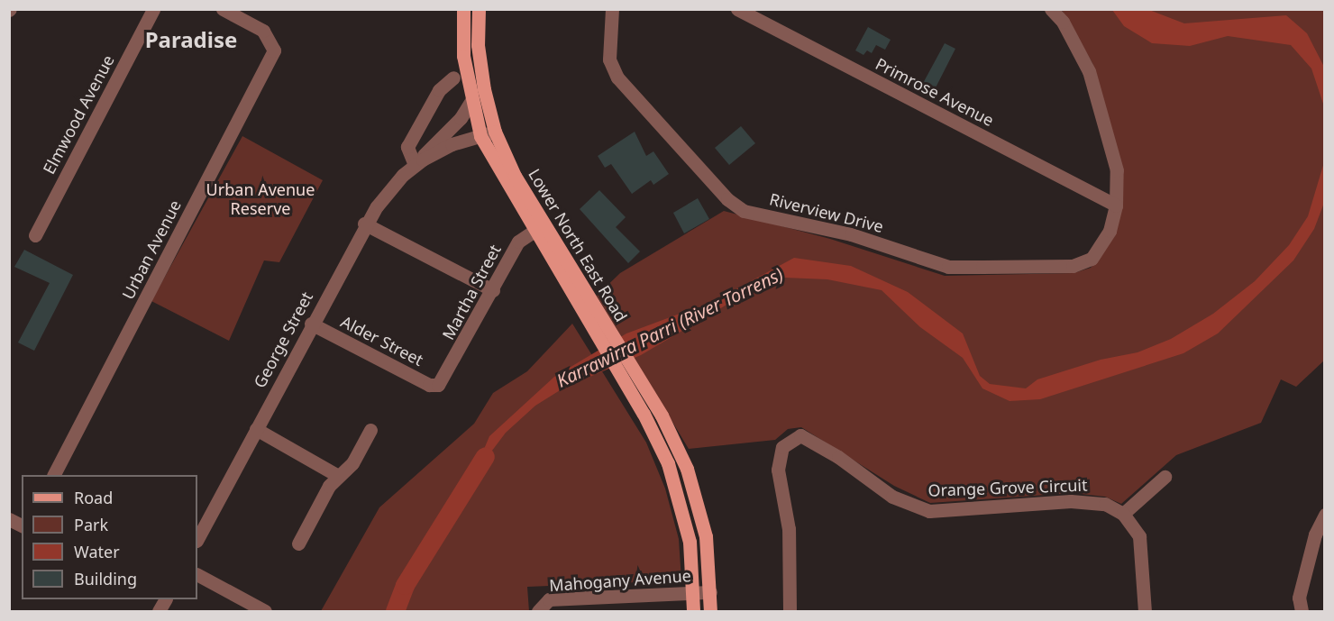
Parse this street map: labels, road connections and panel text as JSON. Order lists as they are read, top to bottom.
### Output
{
  "streets": {
    "main road": ["Lower North East Road"],
    "street": [
      "Primrose Avenue",
      "Elmwood Avenue",
      "Riverview Drive",
      "Urban Avenue",
      "Martha Street",
      "George Street",
      "Alder Street",
      "Orange Grove Circuit",
      "Mahogany Avenue"
    ]
  },
  "crossings": [
    ["Primrose Avenue", "Riverview Drive"],
    ["Lower North East Road", "Martha Street"],
    ["Lower North East Road", "George Street"],
    ["Lower North East Road", "Mahogany Avenue"],
    ["Martha Street", "Alder Street"],
    ["George Street", "Alder Street"]
  ],
  "districts": ["Paradise"],
  "water": ["Karrawirra Parri (River Torrens)"],
  "parks": ["Urban Avenue Reserve"],
  "legend": [
    "Road",
    "Park",
    "Water",
    "Building"
  ]
}
